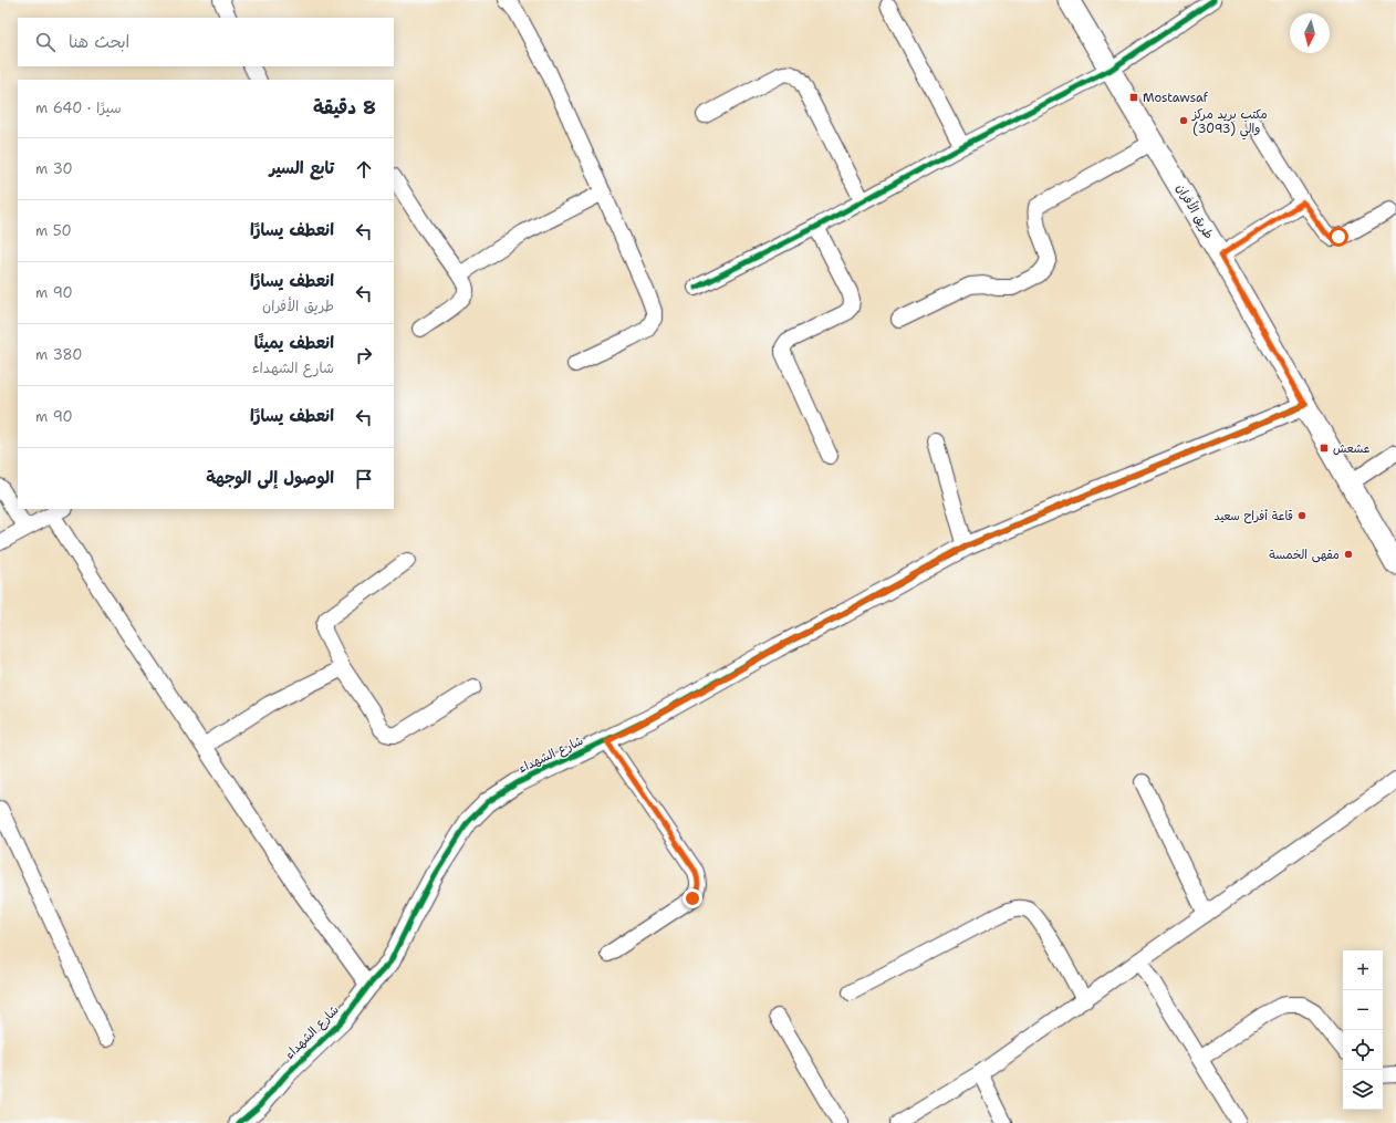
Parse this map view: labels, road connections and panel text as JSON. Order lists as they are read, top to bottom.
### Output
{
  "streets": {
    "main road": ["طريق الأفران"],
    "street": ["شارع الشهداء"]
  },
  "crossings": [
    ["طريق الأفران", "شارع الشهداء"]
  ],
  "places": {
    "transit": ["Mostawsaf", "عشعش"],
    "other": ["مكتب بريد مركز والي (3093)", "قاعة أفراح سعيد", "مقهى الخمسة"]
  },
  "north": "bottom",
  "page": {
    "search": "ابحث هنا",
    "heading": ["8 دقيقة", "سيرًا · 640 m"],
    "list": [
      ["تابع السير", "30 m"],
      ["انعطف يسارًا", "50 m"],
      ["انعطف يسارًا", "طريق الأفران", "90 m"],
      ["انعطف يمينًا", "شارع الشهداء", "380 m"],
      ["انعطف يسارًا", "90 m"],
      "الوصول إلى الوجهة"
    ],
    "map_buttons": ["+", "−"]
  }
}
